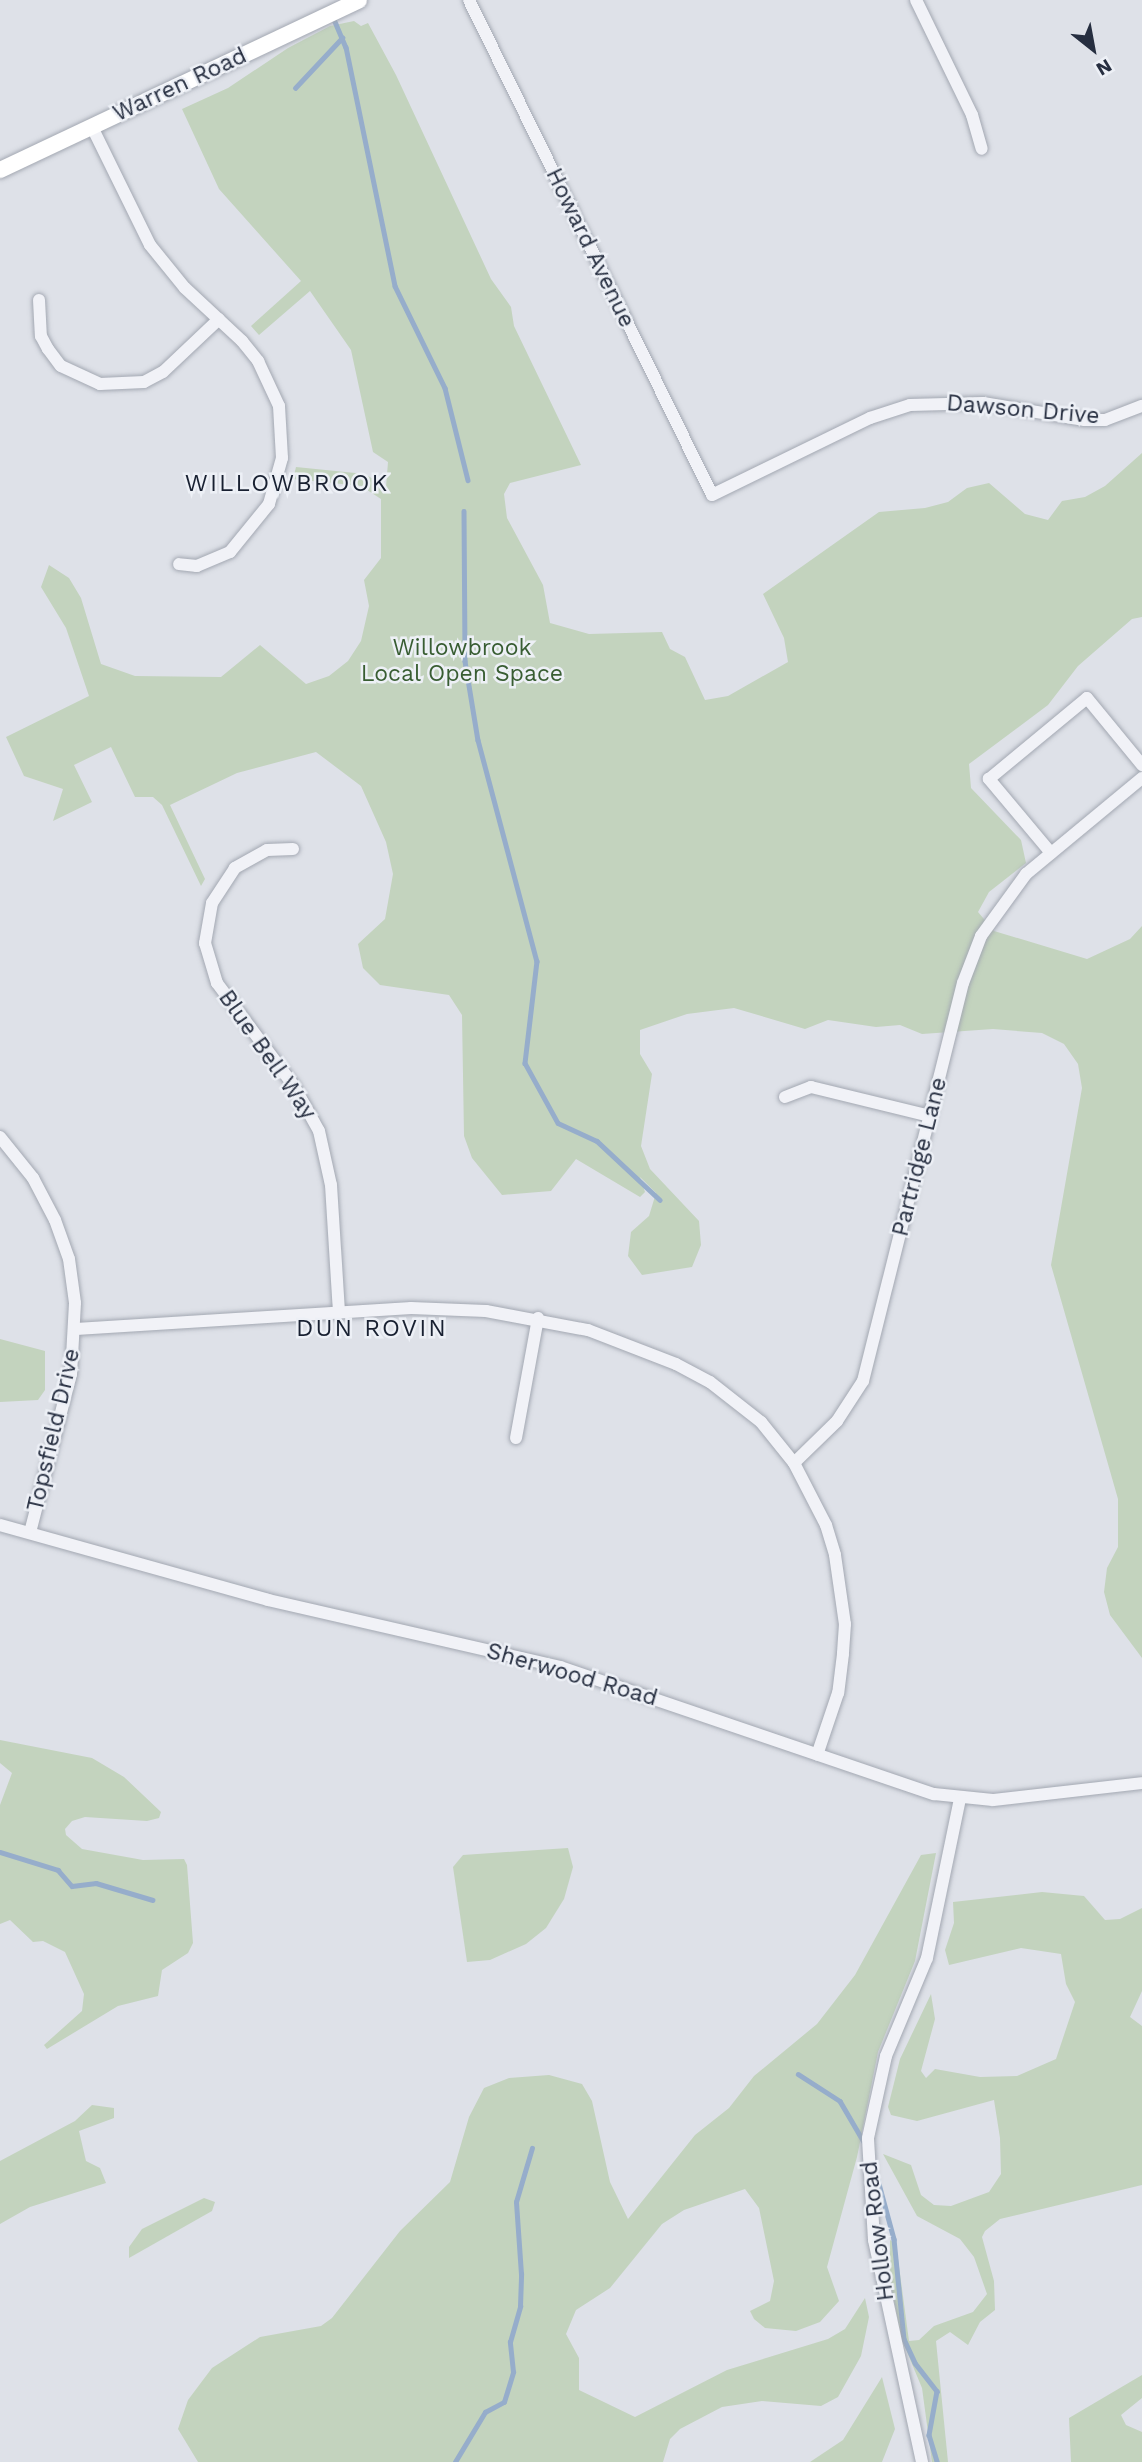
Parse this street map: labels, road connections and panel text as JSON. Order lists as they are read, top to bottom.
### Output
{
  "streets": {
    "street": [
      "Warren Road",
      "Howard Avenue",
      "Dawson Drive",
      "Blue Bell Way",
      "Partridge Lane",
      "Topsfield Drive",
      "Sherwood Road",
      "Hollow Road"
    ]
  },
  "crossings": [
    ["Howard Avenue", "Dawson Drive"],
    ["Topsfield Drive", "Sherwood Road"],
    ["Sherwood Road", "Hollow Road"]
  ],
  "districts": ["WILLOWBROOK", "DUN ROVIN"],
  "parks": ["Willowbrook Local Open Space"],
  "north": "bottom right"
}
